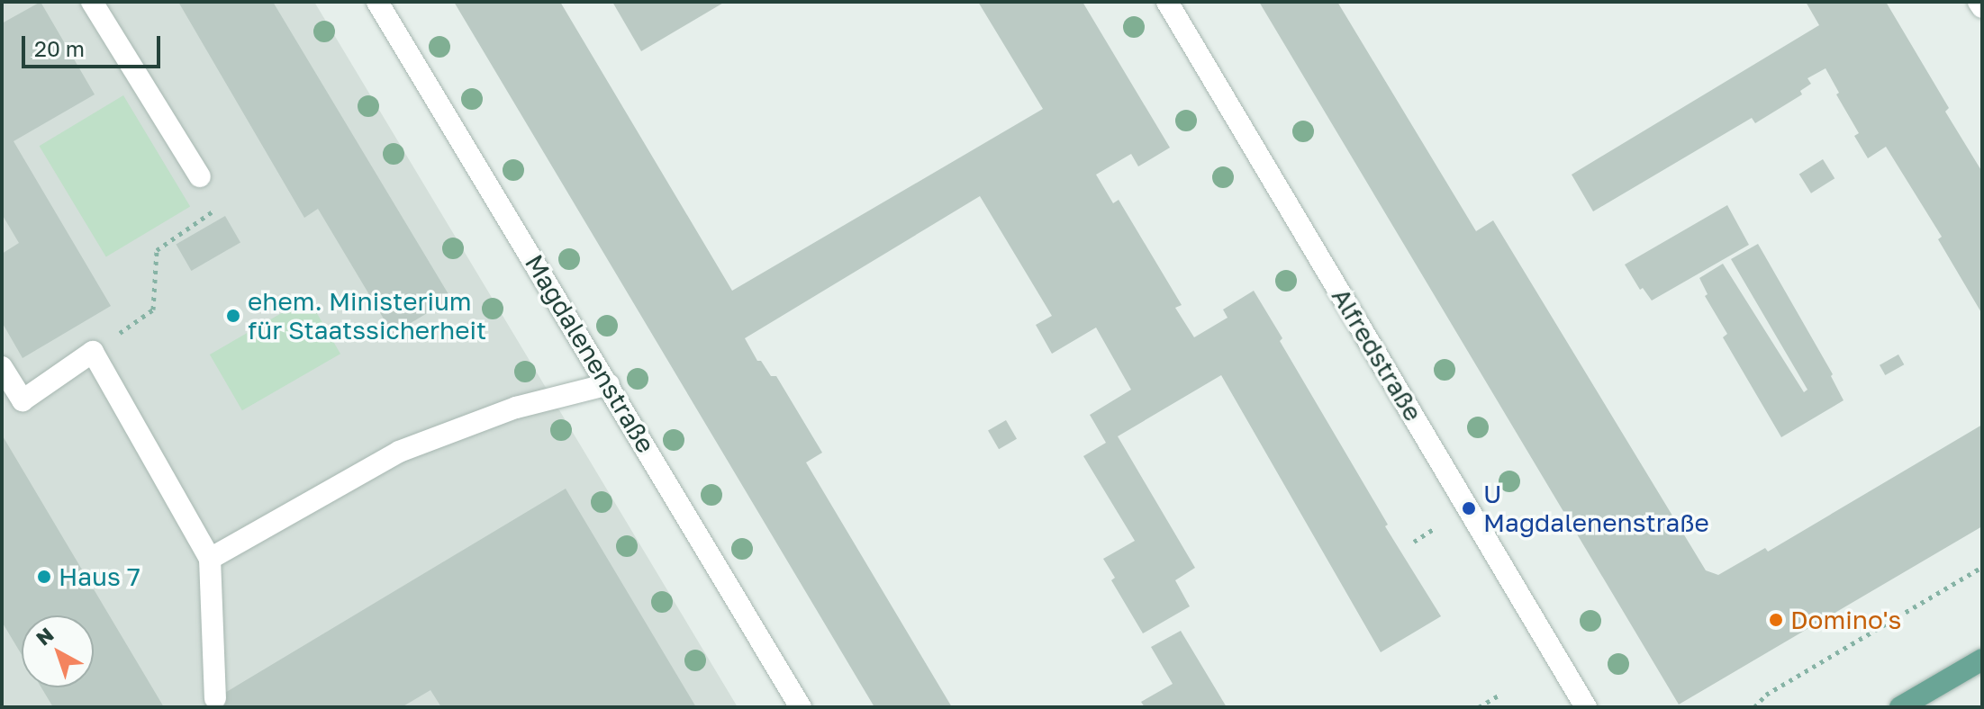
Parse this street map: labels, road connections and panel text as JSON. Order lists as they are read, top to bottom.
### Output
{
  "streets": {
    "street": ["Magdalenenstraße", "Alfredstraße"]
  },
  "places": [
    "ehem. Ministerium für Staatssicherheit",
    "U Magdalenenstraße",
    "Haus 7",
    "Domino's"
  ],
  "scale_bar": "20 m",
  "north": "top left"
}
